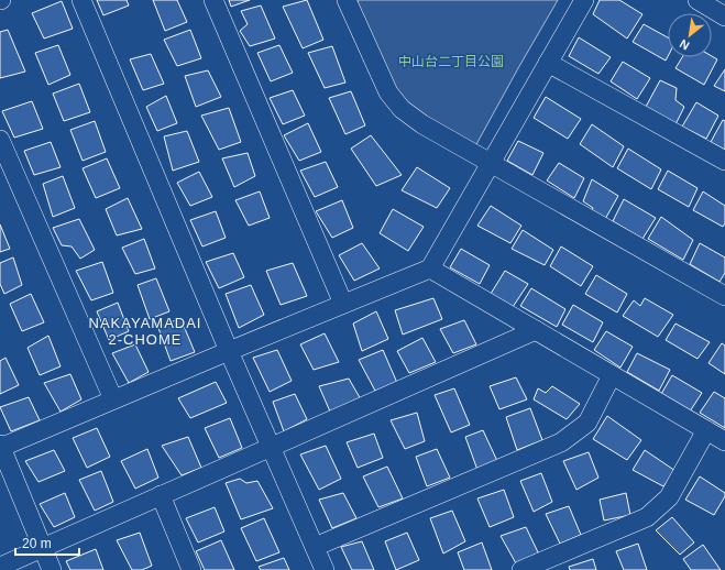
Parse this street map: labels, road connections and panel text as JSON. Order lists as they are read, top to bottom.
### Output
{
  "districts": ["NAKAYAMADAI 2-CHOME"],
  "parks": ["中山台二丁目公園"],
  "scale_bar": "20 m",
  "north": "bottom left"
}
